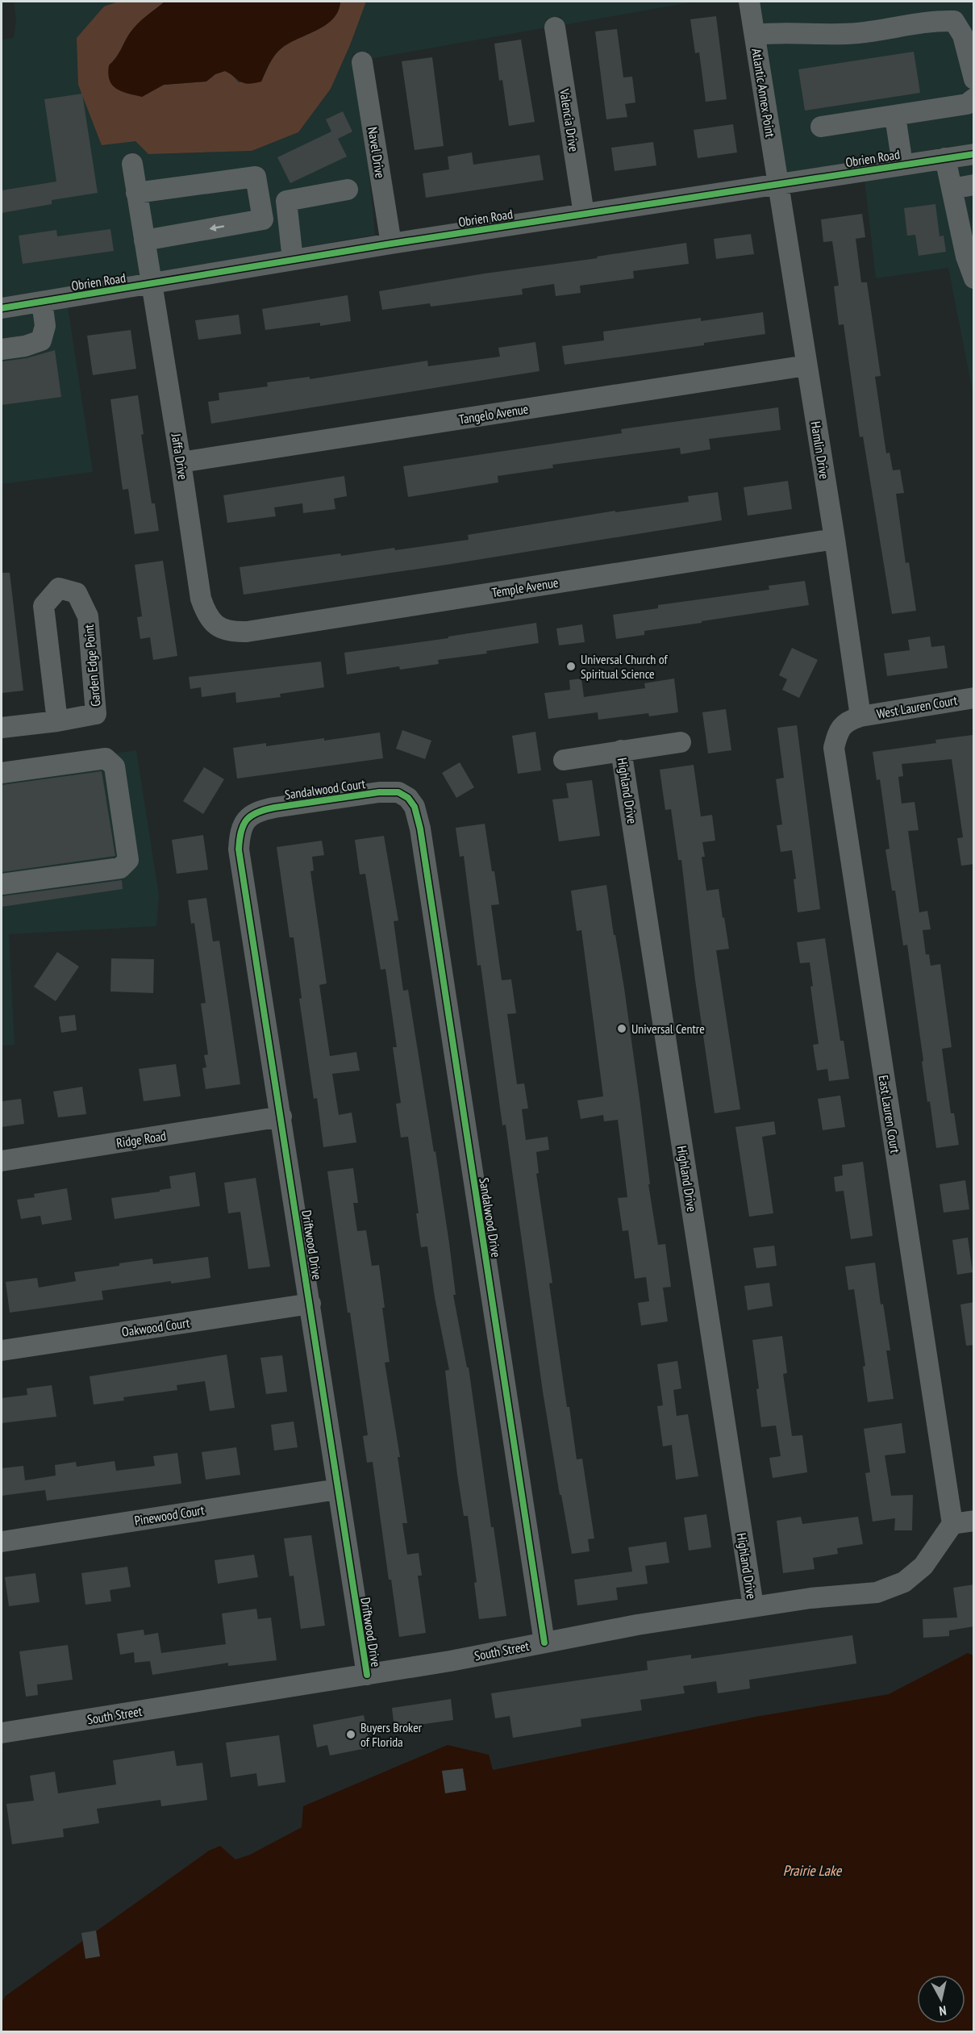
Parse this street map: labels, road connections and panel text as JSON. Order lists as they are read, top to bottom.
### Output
{
  "streets": {
    "street": [
      "Atlantic Annex Point",
      "Valencia Drive",
      "Navel Drive",
      "Obrien Road",
      "Tangelo Avenue",
      "Hamlin Drive",
      "Jaffa Drive",
      "Temple Avenue",
      "Garden Edge Point",
      "West Lauren Court",
      "Sandalwood Court",
      "Highland Drive",
      "East Lauren Court",
      "Ridge Road",
      "Sandalwood Drive",
      "Driftwood Drive",
      "Oakwood Court",
      "Pinewood Court",
      "South Street"
    ]
  },
  "crossings": [
    ["Atlantic Annex Point", "Obrien Road"],
    ["Atlantic Annex Point", "Hamlin Drive"],
    ["Valencia Drive", "Obrien Road"],
    ["Navel Drive", "Obrien Road"],
    ["Obrien Road", "Hamlin Drive"],
    ["Obrien Road", "Jaffa Drive"],
    ["Tangelo Avenue", "Hamlin Drive"],
    ["Tangelo Avenue", "Jaffa Drive"],
    ["Hamlin Drive", "Temple Avenue"],
    ["Hamlin Drive", "West Lauren Court"],
    ["Hamlin Drive", "East Lauren Court"],
    ["Jaffa Drive", "Temple Avenue"],
    ["West Lauren Court", "East Lauren Court"],
    ["Sandalwood Court", "Sandalwood Drive"],
    ["Sandalwood Court", "Driftwood Drive"],
    ["Highland Drive", "South Street"],
    ["East Lauren Court", "South Street"],
    ["Ridge Road", "Driftwood Drive"],
    ["Sandalwood Drive", "South Street"],
    ["Driftwood Drive", "Oakwood Court"],
    ["Driftwood Drive", "Pinewood Court"],
    ["Driftwood Drive", "South Street"]
  ],
  "water": ["Prairie Lake"],
  "places": ["Universal Church of Spiritual Science", "Universal Centre", "Buyers Broker of Florida"],
  "north": "bottom"
}
